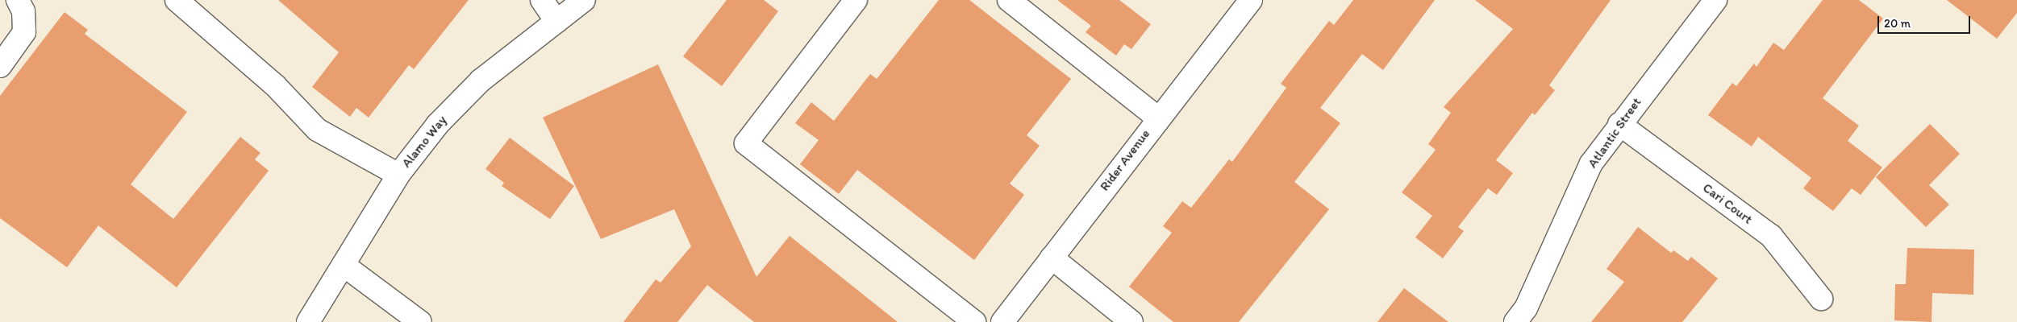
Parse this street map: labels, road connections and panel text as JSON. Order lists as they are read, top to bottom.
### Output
{
  "streets": {
    "street": [
      "Atlantic Street",
      "Alamo Way",
      "Rider Avenue",
      "Cari Court"
    ]
  },
  "crossings": [
    ["Atlantic Street", "Cari Court"]
  ],
  "scale_bar": "20 m"
}
